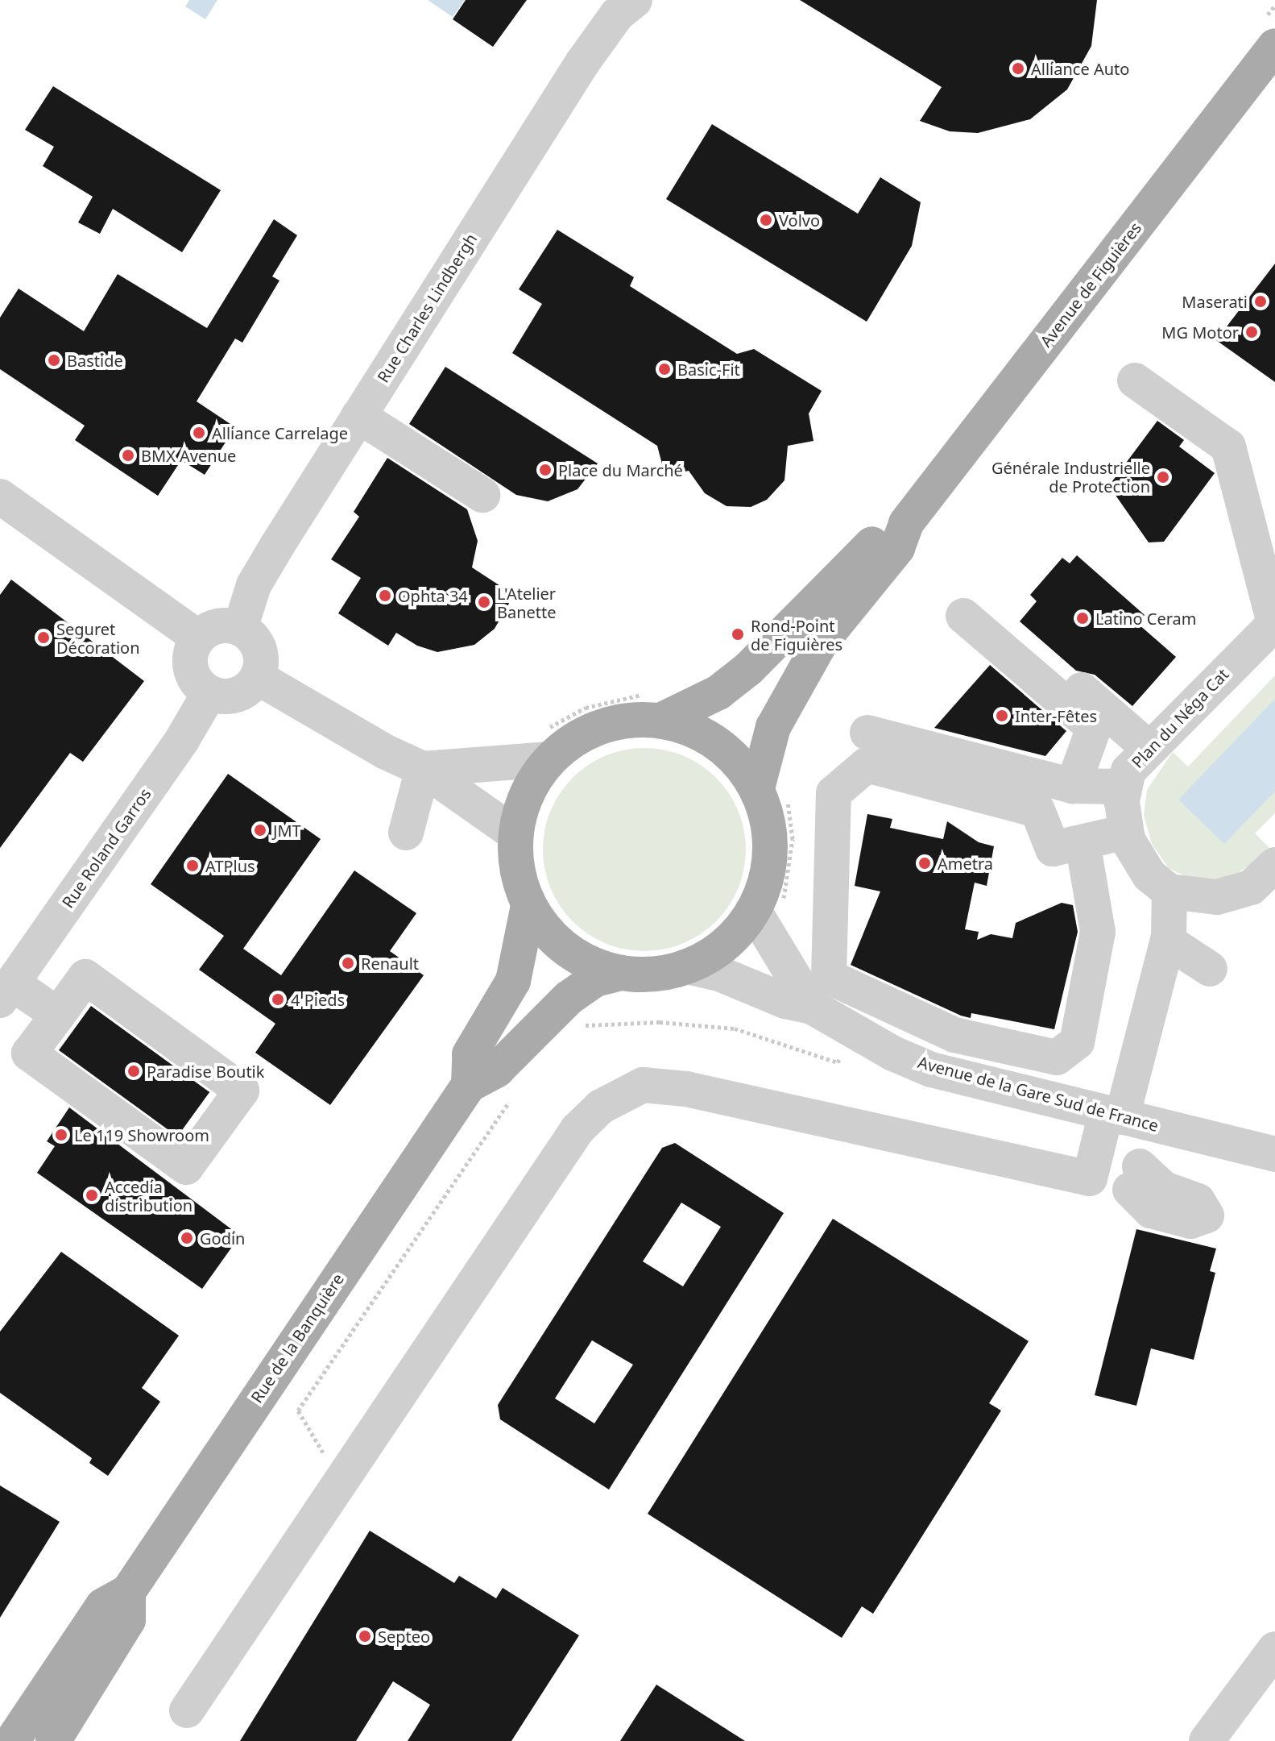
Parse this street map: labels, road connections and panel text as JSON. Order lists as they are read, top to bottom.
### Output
{
  "streets": {
    "main road": ["Avenue de Figuières", "Rue de la Banquière"],
    "street": [
      "Rue Charles Lindbergh",
      "Plan du Néga Cat",
      "Rue Roland Garros",
      "Avenue de la Gare Sud de France"
    ]
  },
  "crossings": [
    ["Rue Charles Lindbergh", "Rue Roland Garros"]
  ],
  "places": [
    "Alliance Auto",
    "Volvo",
    "Maserati",
    "MG Motor",
    "Bastide",
    "Basic-Fit",
    "Alliance Carrelage",
    "BMX Avenue",
    "Place du Marché",
    "Générale Industrielle de Protection",
    "Ophta 34",
    "L'Atelier Banette",
    "Latino Ceram",
    "Rond-Point de Figuières",
    "Seguret Décoration",
    "Inter-Fêtes",
    "JMT",
    "Ametra",
    "ATPlus",
    "Renault",
    "4 Pieds",
    "Paradise Boutik",
    "Le 119 Showroom",
    "Accedia distribution",
    "Godin",
    "Septeo"
  ]
}
